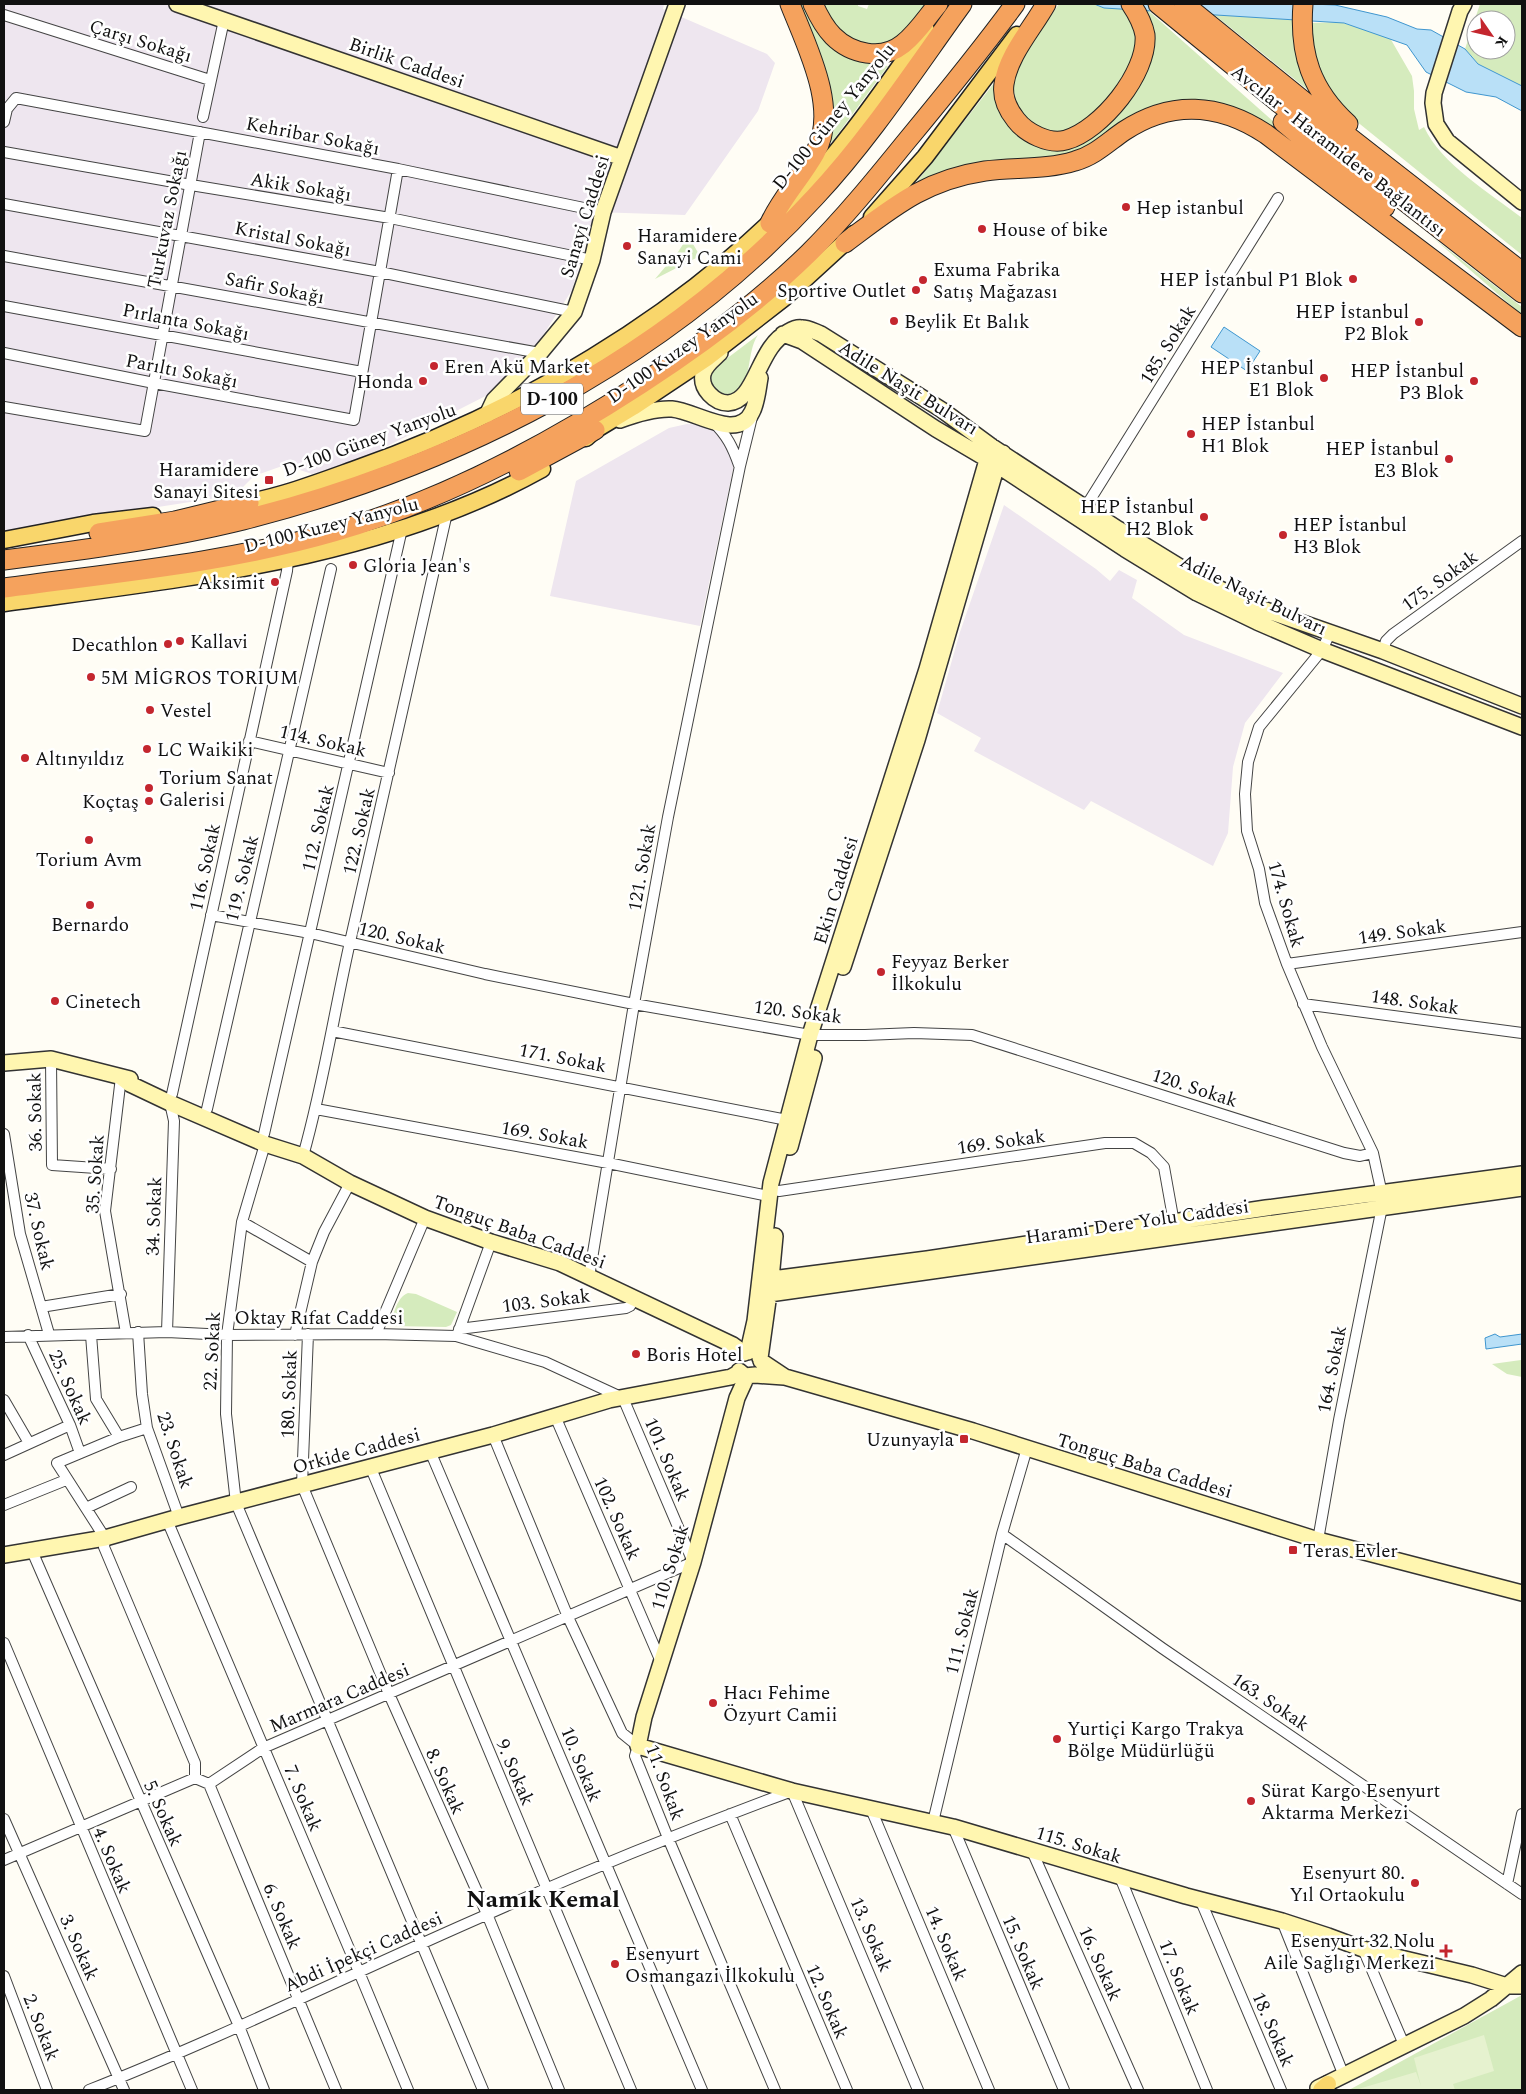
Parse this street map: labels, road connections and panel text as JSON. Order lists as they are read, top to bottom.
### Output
{
  "streets": {
    "highway": ["Avcılar - Haramidere Bağlantısı", "D-100"],
    "main road": ["D-100 Güney Yanyolu", "D-100 Kuzey Yanyolu"],
    "street": [
      "Çarşı Sokağı",
      "Birlik Caddesi",
      "Kehribar Sokağı",
      "Akik Sokağı",
      "Sanayi Caddesi",
      "Turkuvaz Sokağı",
      "Kristal Sokağı",
      "Safir Sokağı",
      "Pırlanta Sokağı",
      "185. Sokak",
      "Parıltı Sokağı",
      "Adile Naşit Bulvarı",
      "175. Sokak",
      "114. Sokak",
      "112. Sokak",
      "122. Sokak",
      "116. Sokak",
      "121. Sokak",
      "119. Sokak",
      "Ekin Caddesi",
      "174. Sokak",
      "149. Sokak",
      "120. Sokak",
      "148. Sokak",
      "171. Sokak",
      "36. Sokak",
      "169. Sokak",
      "35. Sokak",
      "34. Sokak",
      "Harami Dere Yolu Caddesi",
      "37. Sokak",
      "Tonguç Baba Caddesi",
      "103. Sokak",
      "Oktay Rıfat Caddesi",
      "22. Sokak",
      "164. Sokak",
      "25. Sokak",
      "180. Sokak",
      "23. Sokak",
      "Orkide Caddesi",
      "101. Sokak",
      "102. Sokak",
      "110. Sokak",
      "111. Sokak",
      "Marmara Caddesi",
      "163. Sokak",
      "10. Sokak",
      "9. Sokak",
      "8. Sokak",
      "11. Sokak",
      "7. Sokak",
      "5. Sokak",
      "115. Sokak",
      "4. Sokak",
      "6. Sokak",
      "13. Sokak",
      "14. Sokak",
      "3. Sokak",
      "Abdi İpekçi Caddesi",
      "15. Sokak",
      "16. Sokak",
      "17. Sokak",
      "12. Sokak",
      "2. Sokak",
      "18. Sokak"
    ]
  },
  "crossings": [
    ["Çarşı Sokağı", "Birlik Caddesi"],
    ["Birlik Caddesi", "Sanayi Caddesi"],
    ["D-100 Güney Yanyolu", "Sanayi Caddesi"],
    ["Kehribar Sokağı", "Sanayi Caddesi"],
    ["Kehribar Sokağı", "Turkuvaz Sokağı"],
    ["Akik Sokağı", "Sanayi Caddesi"],
    ["Akik Sokağı", "Turkuvaz Sokağı"],
    ["Sanayi Caddesi", "Kristal Sokağı"],
    ["Sanayi Caddesi", "Safir Sokağı"],
    ["Turkuvaz Sokağı", "Kristal Sokağı"],
    ["Turkuvaz Sokağı", "Safir Sokağı"],
    ["Turkuvaz Sokağı", "Pırlanta Sokağı"],
    ["Turkuvaz Sokağı", "Parıltı Sokağı"],
    ["Pırlanta Sokağı", "Parıltı Sokağı"],
    ["185. Sokak", "Adile Naşit Bulvarı"],
    ["D-100 Kuzey Yanyolu", "Adile Naşit Bulvarı"],
    ["D-100 Kuzey Yanyolu", "112. Sokak"],
    ["D-100 Kuzey Yanyolu", "122. Sokak"],
    ["D-100 Kuzey Yanyolu", "116. Sokak"],
    ["Adile Naşit Bulvarı", "175. Sokak"],
    ["Adile Naşit Bulvarı", "121. Sokak"],
    ["Adile Naşit Bulvarı", "Ekin Caddesi"],
    ["Adile Naşit Bulvarı", "174. Sokak"],
    ["114. Sokak", "112. Sokak"],
    ["114. Sokak", "122. Sokak"],
    ["114. Sokak", "116. Sokak"],
    ["114. Sokak", "119. Sokak"],
    ["112. Sokak", "120. Sokak"],
    ["112. Sokak", "Tonguç Baba Caddesi"],
    ["112. Sokak", "22. Sokak"],
    ["122. Sokak", "120. Sokak"],
    ["122. Sokak", "171. Sokak"],
    ["122. Sokak", "169. Sokak"],
    ["122. Sokak", "Tonguç Baba Caddesi"],
    ["116. Sokak", "120. Sokak"],
    ["116. Sokak", "34. Sokak"],
    ["116. Sokak", "Tonguç Baba Caddesi"],
    ["121. Sokak", "120. Sokak"],
    ["121. Sokak", "171. Sokak"],
    ["121. Sokak", "169. Sokak"],
    ["121. Sokak", "Tonguç Baba Caddesi"],
    ["119. Sokak", "120. Sokak"],
    ["119. Sokak", "Tonguç Baba Caddesi"],
    ["Ekin Caddesi", "120. Sokak"],
    ["Ekin Caddesi", "171. Sokak"],
    ["Ekin Caddesi", "169. Sokak"],
    ["Ekin Caddesi", "Harami Dere Yolu Caddesi"],
    ["Ekin Caddesi", "Tonguç Baba Caddesi"],
    ["Ekin Caddesi", "Orkide Caddesi"],
    ["Ekin Caddesi", "110. Sokak"],
    ["174. Sokak", "149. Sokak"],
    ["174. Sokak", "120. Sokak"],
    ["174. Sokak", "148. Sokak"],
    ["174. Sokak", "Harami Dere Yolu Caddesi"],
    ["174. Sokak", "164. Sokak"],
    ["36. Sokak", "35. Sokak"],
    ["36. Sokak", "Tonguç Baba Caddesi"],
    ["169. Sokak", "Harami Dere Yolu Caddesi"],
    ["35. Sokak", "Tonguç Baba Caddesi"],
    ["35. Sokak", "Oktay Rıfat Caddesi"],
    ["34. Sokak", "Tonguç Baba Caddesi"],
    ["34. Sokak", "Oktay Rıfat Caddesi"],
    ["Harami Dere Yolu Caddesi", "164. Sokak"],
    ["37. Sokak", "Oktay Rıfat Caddesi"],
    ["Tonguç Baba Caddesi", "103. Sokak"],
    ["Tonguç Baba Caddesi", "22. Sokak"],
    ["Tonguç Baba Caddesi", "164. Sokak"],
    ["Tonguç Baba Caddesi", "Orkide Caddesi"],
    ["Tonguç Baba Caddesi", "110. Sokak"],
    ["Tonguç Baba Caddesi", "111. Sokak"],
    ["103. Sokak", "Oktay Rıfat Caddesi"],
    ["Oktay Rıfat Caddesi", "22. Sokak"],
    ["Oktay Rıfat Caddesi", "25. Sokak"],
    ["Oktay Rıfat Caddesi", "180. Sokak"],
    ["Oktay Rıfat Caddesi", "23. Sokak"],
    ["Oktay Rıfat Caddesi", "Orkide Caddesi"],
    ["Oktay Rıfat Caddesi", "101. Sokak"],
    ["22. Sokak", "Orkide Caddesi"],
    ["22. Sokak", "Marmara Caddesi"],
    ["22. Sokak", "Abdi İpekçi Caddesi"],
    ["180. Sokak", "Orkide Caddesi"],
    ["180. Sokak", "8. Sokak"],
    ["23. Sokak", "Orkide Caddesi"],
    ["23. Sokak", "7. Sokak"],
    ["Orkide Caddesi", "101. Sokak"],
    ["Orkide Caddesi", "102. Sokak"],
    ["Orkide Caddesi", "110. Sokak"],
    ["Orkide Caddesi", "10. Sokak"],
    ["Orkide Caddesi", "9. Sokak"],
    ["Orkide Caddesi", "8. Sokak"],
    ["Orkide Caddesi", "11. Sokak"],
    ["Orkide Caddesi", "7. Sokak"],
    ["Orkide Caddesi", "5. Sokak"],
    ["101. Sokak", "110. Sokak"],
    ["101. Sokak", "Marmara Caddesi"],
    ["102. Sokak", "110. Sokak"],
    ["102. Sokak", "Marmara Caddesi"],
    ["110. Sokak", "Marmara Caddesi"],
    ["110. Sokak", "11. Sokak"],
    ["110. Sokak", "115. Sokak"],
    ["111. Sokak", "163. Sokak"],
    ["111. Sokak", "115. Sokak"],
    ["Marmara Caddesi", "10. Sokak"],
    ["Marmara Caddesi", "9. Sokak"],
    ["Marmara Caddesi", "8. Sokak"],
    ["Marmara Caddesi", "11. Sokak"],
    ["Marmara Caddesi", "7. Sokak"],
    ["Marmara Caddesi", "6. Sokak"],
    ["10. Sokak", "Abdi İpekçi Caddesi"],
    ["9. Sokak", "Abdi İpekçi Caddesi"],
    ["8. Sokak", "Abdi İpekçi Caddesi"],
    ["11. Sokak", "115. Sokak"],
    ["11. Sokak", "Abdi İpekçi Caddesi"],
    ["7. Sokak", "Abdi İpekçi Caddesi"],
    ["5. Sokak", "Abdi İpekçi Caddesi"],
    ["115. Sokak", "13. Sokak"],
    ["115. Sokak", "14. Sokak"],
    ["115. Sokak", "Abdi İpekçi Caddesi"],
    ["115. Sokak", "15. Sokak"],
    ["115. Sokak", "16. Sokak"],
    ["115. Sokak", "17. Sokak"],
    ["115. Sokak", "18. Sokak"],
    ["4. Sokak", "Abdi İpekçi Caddesi"],
    ["6. Sokak", "Abdi İpekçi Caddesi"],
    ["13. Sokak", "Abdi İpekçi Caddesi"],
    ["3. Sokak", "Abdi İpekçi Caddesi"],
    ["Abdi İpekçi Caddesi", "12. Sokak"]
  ],
  "districts": ["Namık Kemal"],
  "places": {
    "other": [
      "Hep istanbul",
      "House of bike",
      "Haramidere Sanayi Cami",
      "HEP İstanbul P1 Blok",
      "Exuma Fabrika Satış Mağazası",
      "Sportive Outlet",
      "Beylik Et Balık",
      "HEP İstanbul P2 Blok",
      "Eren Akü Market",
      "HEP İstanbul E1 Blok",
      "Honda",
      "HEP İstanbul P3 Blok",
      "HEP İstanbul H1 Blok",
      "HEP İstanbul E3 Blok",
      "HEP İstanbul H2 Blok",
      "HEP İstanbul H3 Blok",
      "Gloria Jean's",
      "Aksimit",
      "Kallavi",
      "Decathlon",
      "5M MİGROS TORIUM",
      "Vestel",
      "LC Waikiki",
      "Altınyıldız",
      "Torium Sanat Galerisi",
      "Koçtaş",
      "Torium Avm",
      "Bernardo",
      "Feyyaz Berker İlkokulu",
      "Cinetech",
      "Boris Hotel",
      "Hacı Fehime Özyurt Camii",
      "Yurtiçi Kargo Trakya Bölge Müdürlüğü",
      "Sürat Kargo Esenyurt Aktarma Merkezi",
      "Esenyurt 80. Yıl Ortaokulu",
      "Esenyurt Osmangazi İlkokulu"
    ],
    "transit": ["Haramidere Sanayi Sitesi", "Uzunyayla", "Teras Evler"],
    "health": ["Esenyurt 32 Nolu Aile Sağlığı Merkezi"]
  },
  "north": "bottom right"
}
